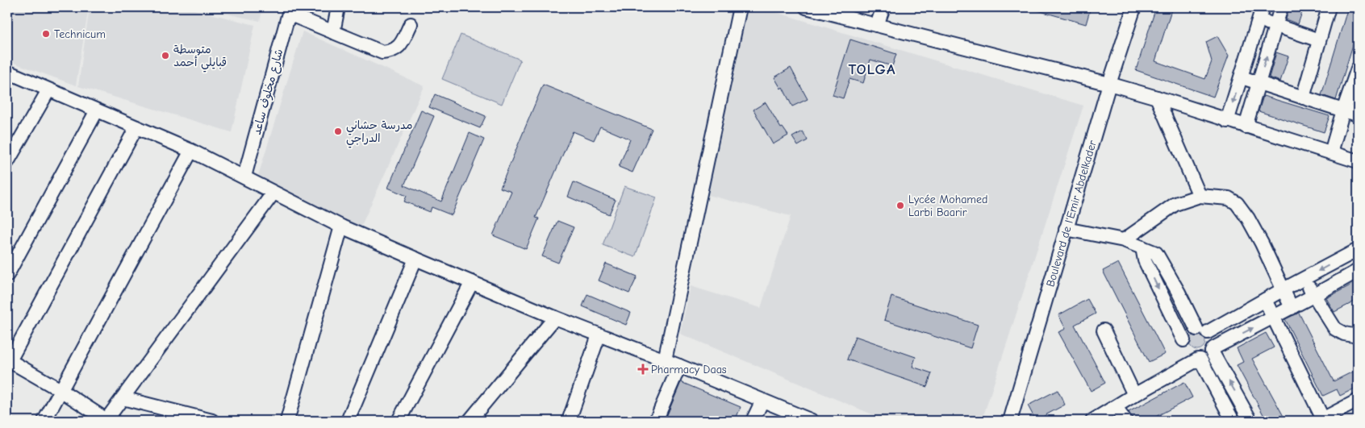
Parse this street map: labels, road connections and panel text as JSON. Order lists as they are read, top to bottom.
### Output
{
  "streets": {
    "street": ["شارع مخلوف ساعد", "Boulevard de l'Emir Abdelkader"]
  },
  "districts": ["TOLGA"],
  "places": {
    "other": [
      "Technicum",
      "متوسطة قبايلي أحمد",
      "مدرسة حشاني الدراجي",
      "Lycée Mohamed Larbi Baarir"
    ],
    "health": ["Pharmacy Daas"]
  }
}
